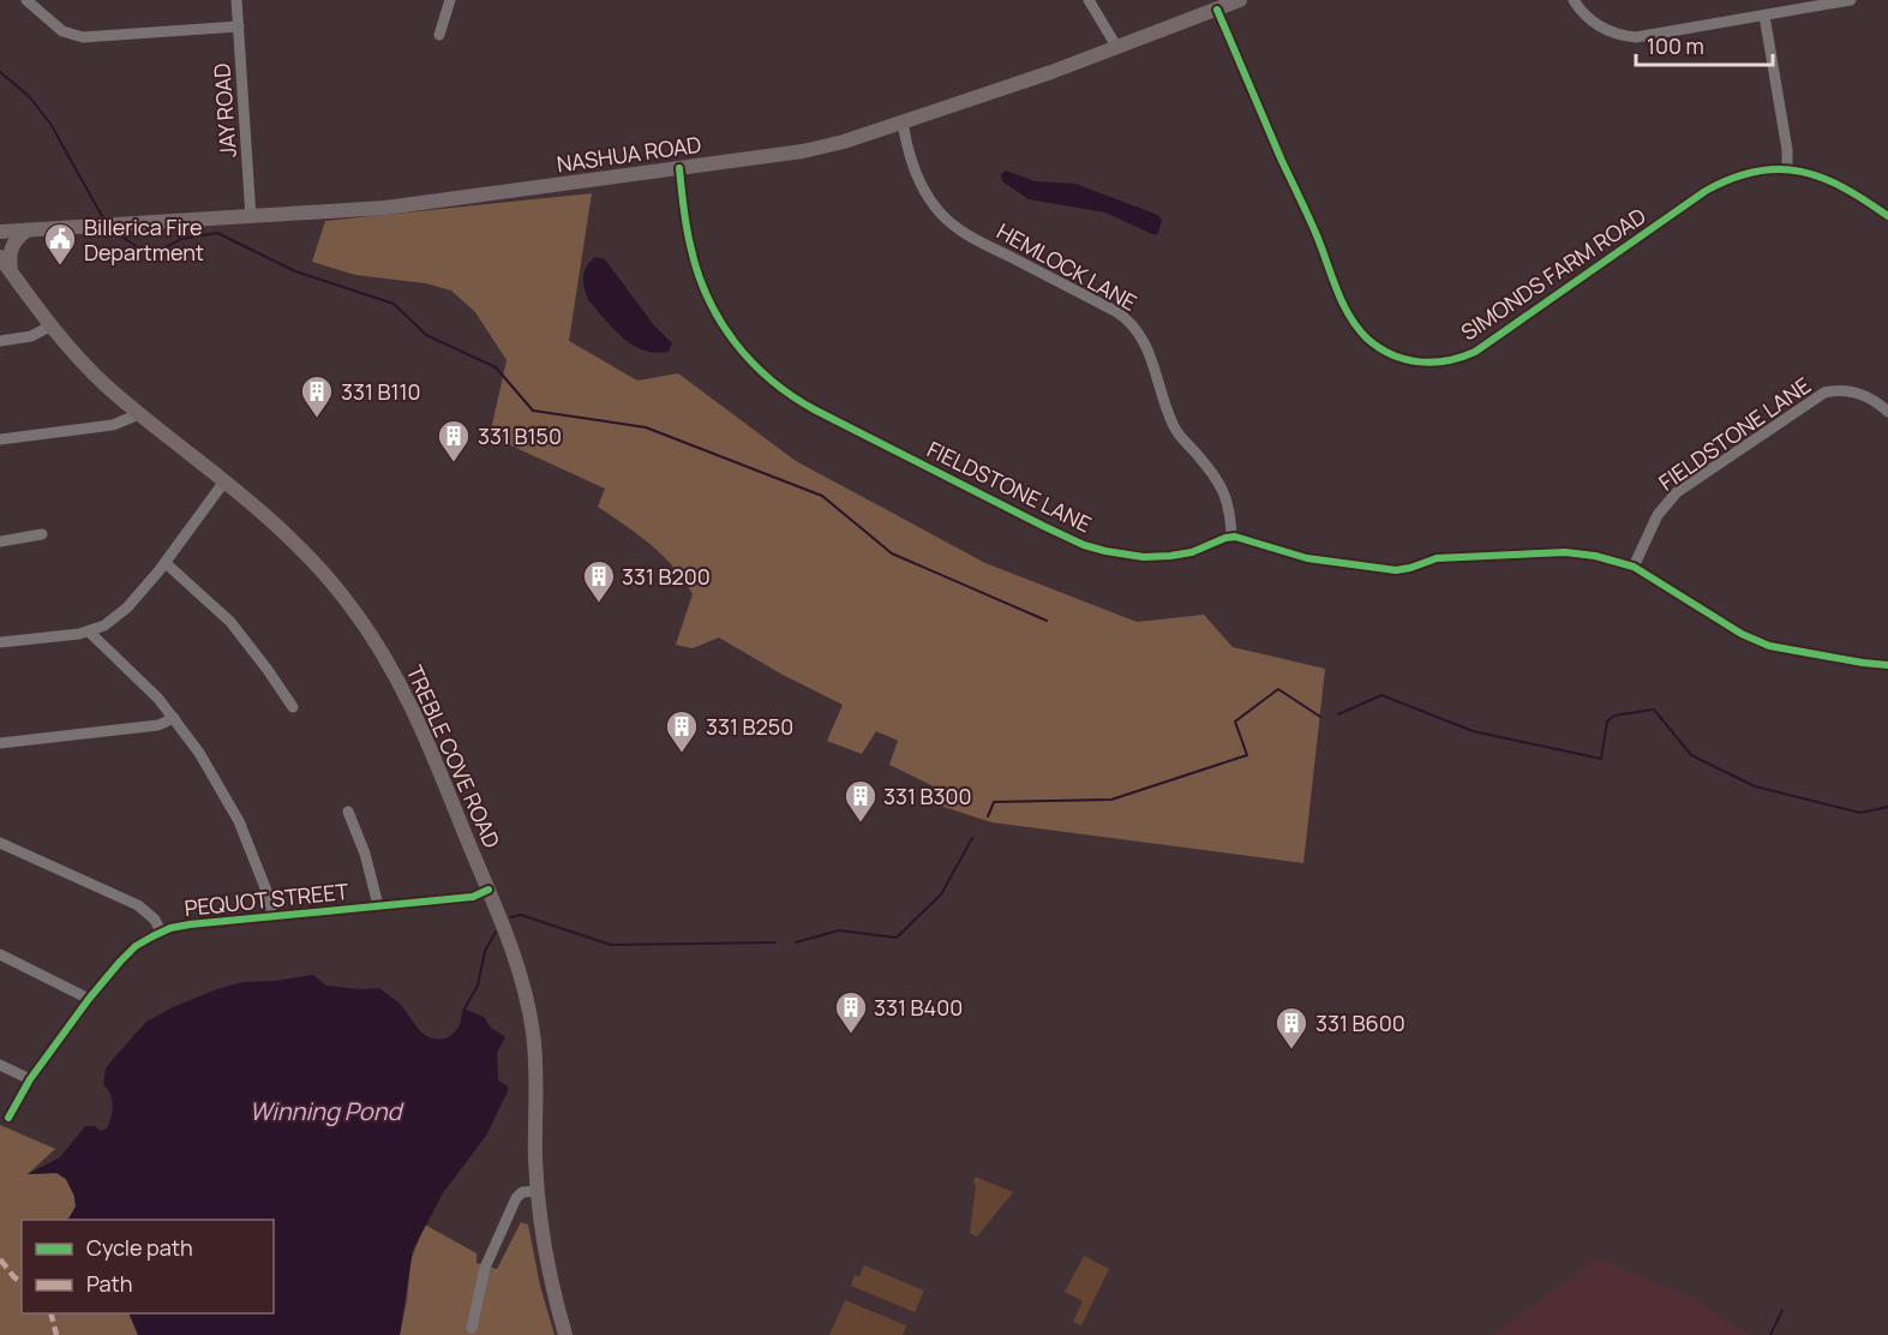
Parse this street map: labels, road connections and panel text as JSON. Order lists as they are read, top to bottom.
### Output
{
  "streets": {
    "main road": ["NASHUA ROAD", "TREBLE COVE ROAD"],
    "street": [
      "JAY ROAD",
      "HEMLOCK LANE",
      "SIMONDS FARM ROAD",
      "FIELDSTONE LANE",
      "PEQUOT STREET"
    ]
  },
  "crossings": [
    ["JAY ROAD", "NASHUA ROAD"],
    ["NASHUA ROAD", "HEMLOCK LANE"],
    ["NASHUA ROAD", "SIMONDS FARM ROAD"],
    ["NASHUA ROAD", "FIELDSTONE LANE"],
    ["HEMLOCK LANE", "FIELDSTONE LANE"],
    ["TREBLE COVE ROAD", "PEQUOT STREET"]
  ],
  "water": ["Winning Pond"],
  "places": {
    "public building": ["Billerica Fire Department"],
    "building": [
      "331 B110",
      "331 B150",
      "331 B200",
      "331 B250",
      "331 B300",
      "331 B400",
      "331 B600"
    ]
  },
  "legend": ["Cycle path", "Path"],
  "scale_bar": "100 m"
}
